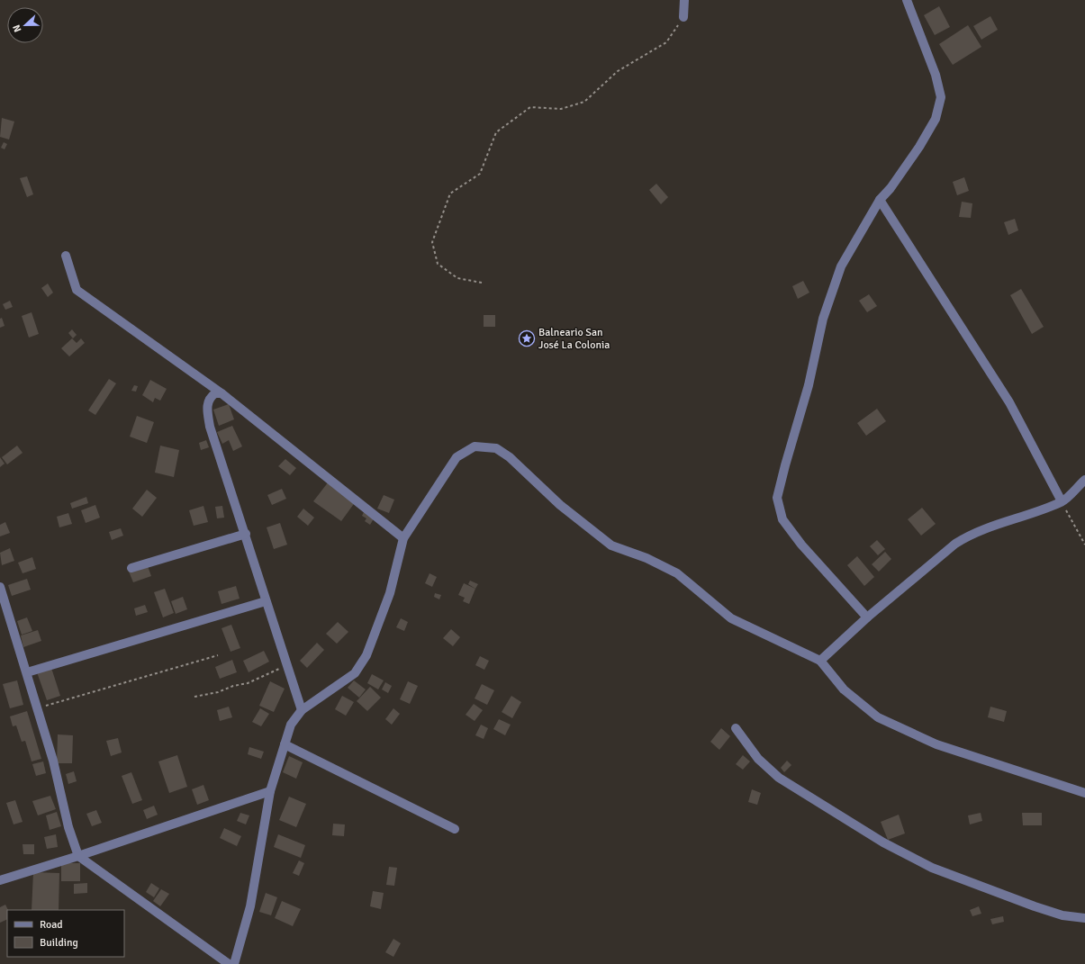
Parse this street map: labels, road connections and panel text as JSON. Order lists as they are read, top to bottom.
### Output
{
  "places": {
    "place": ["Balneario San José La Colonia"]
  },
  "legend": ["Road", "Building"],
  "north": "left"
}
